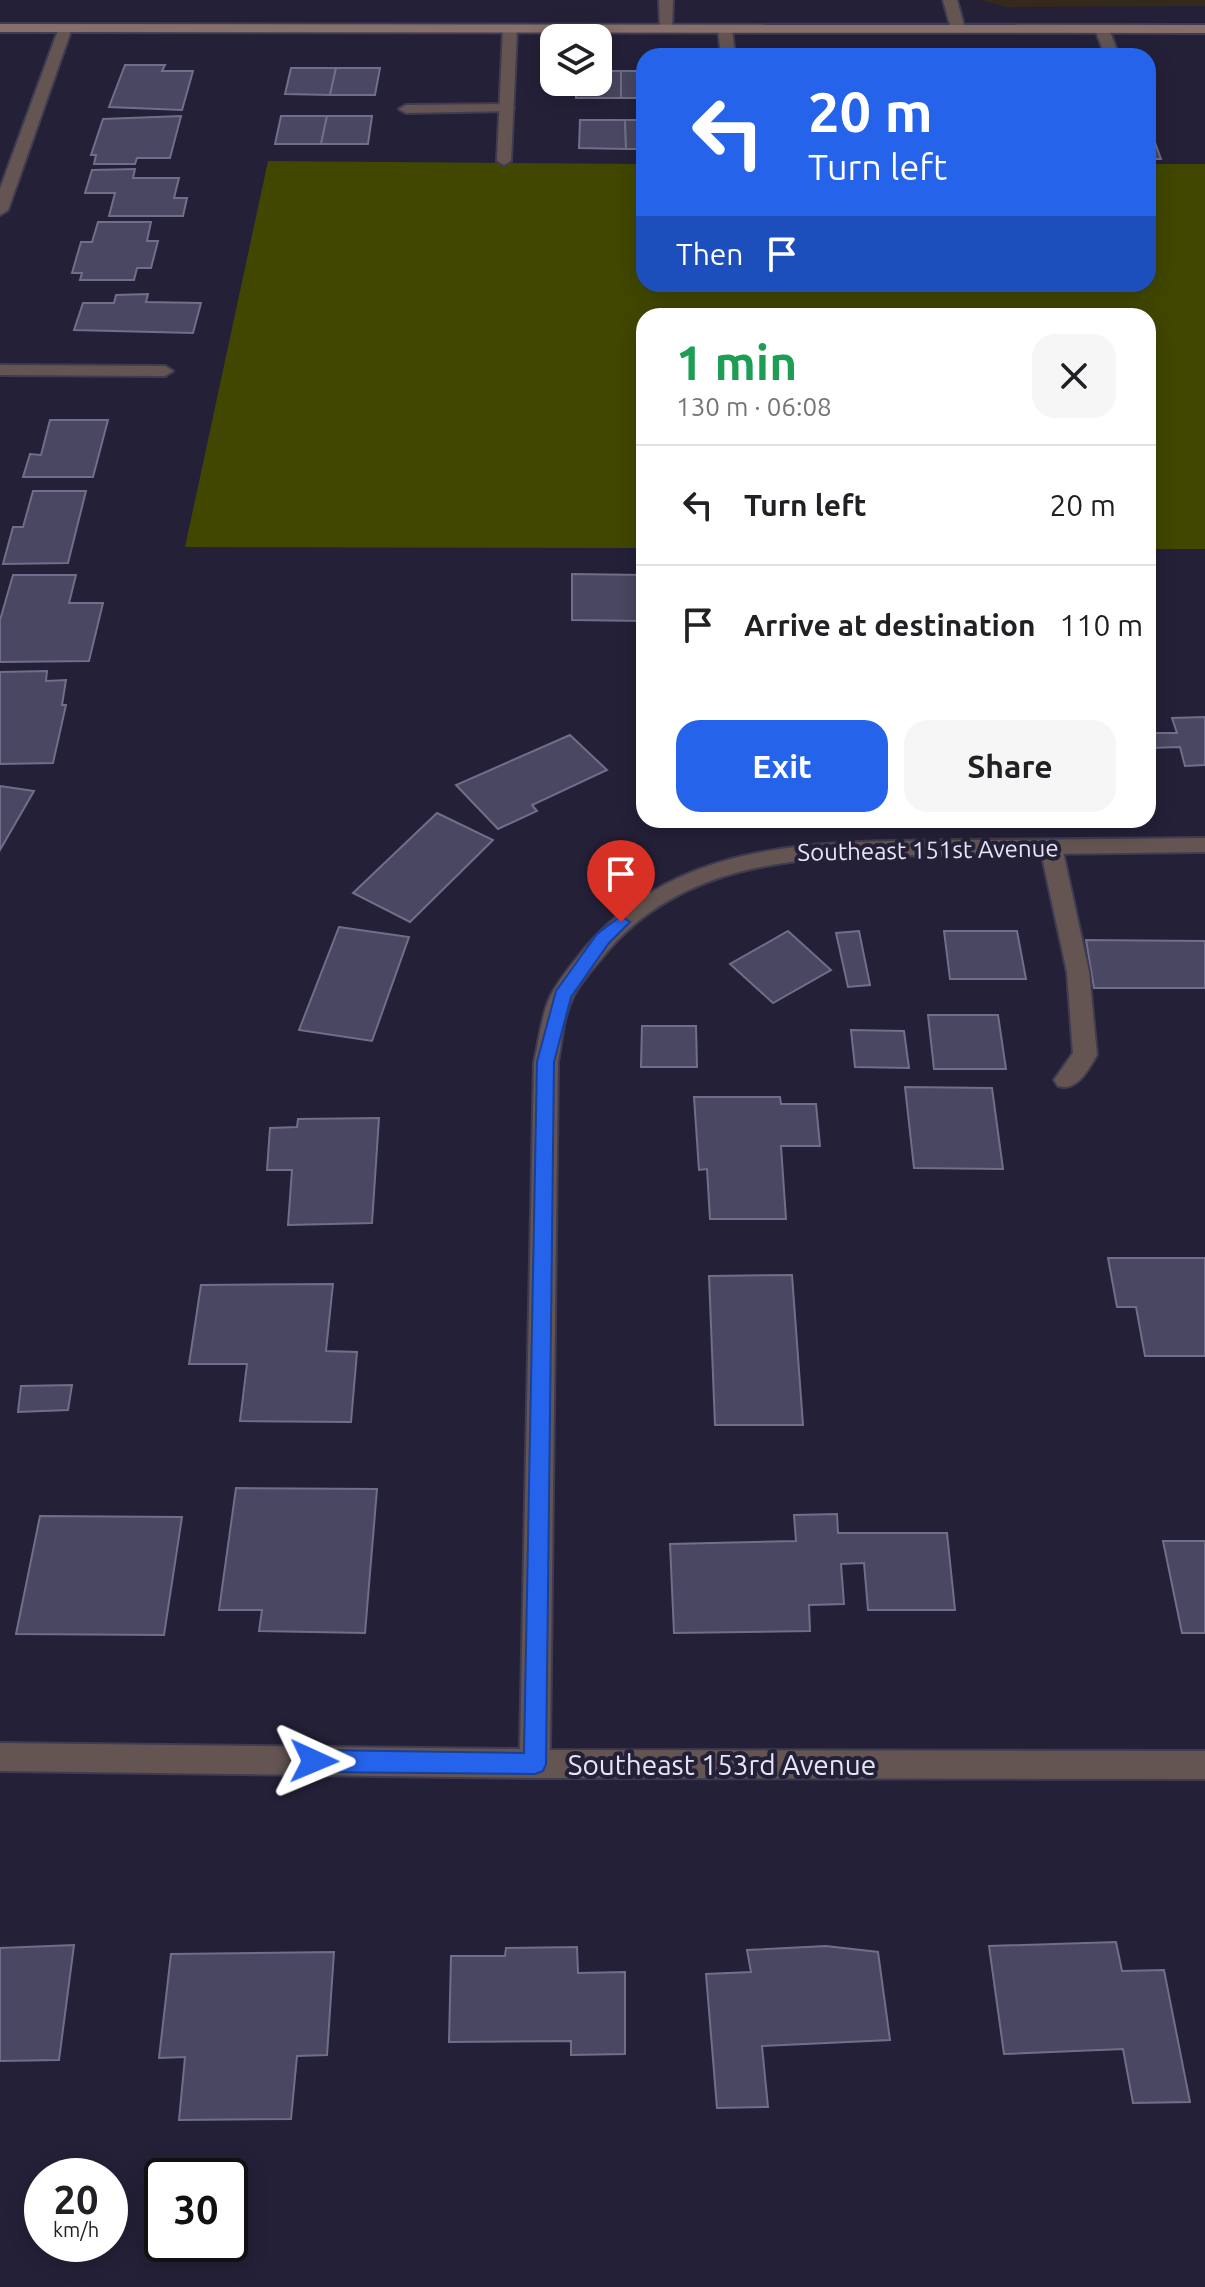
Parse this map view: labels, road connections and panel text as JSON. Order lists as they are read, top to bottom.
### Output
{
  "streets": {
    "street": ["Southeast 151st Avenue", "Southeast 153rd Avenue"]
  },
  "crossings": [
    ["Southeast 151st Avenue", "Southeast 153rd Avenue"]
  ],
  "page": {
    "turn": ["20 m", "Turn left"],
    "then": "Then",
    "heading": ["1 min", "130 m · 06:08"],
    "list": [
      {
        "name": "Turn left",
        "value": "20 m"
      },
      {
        "name": "Arrive at destination",
        "value": "110 m"
      }
    ],
    "buttons": ["Exit", "Share"],
    "speed": "20 km/h",
    "limit": "30"
  }
}
